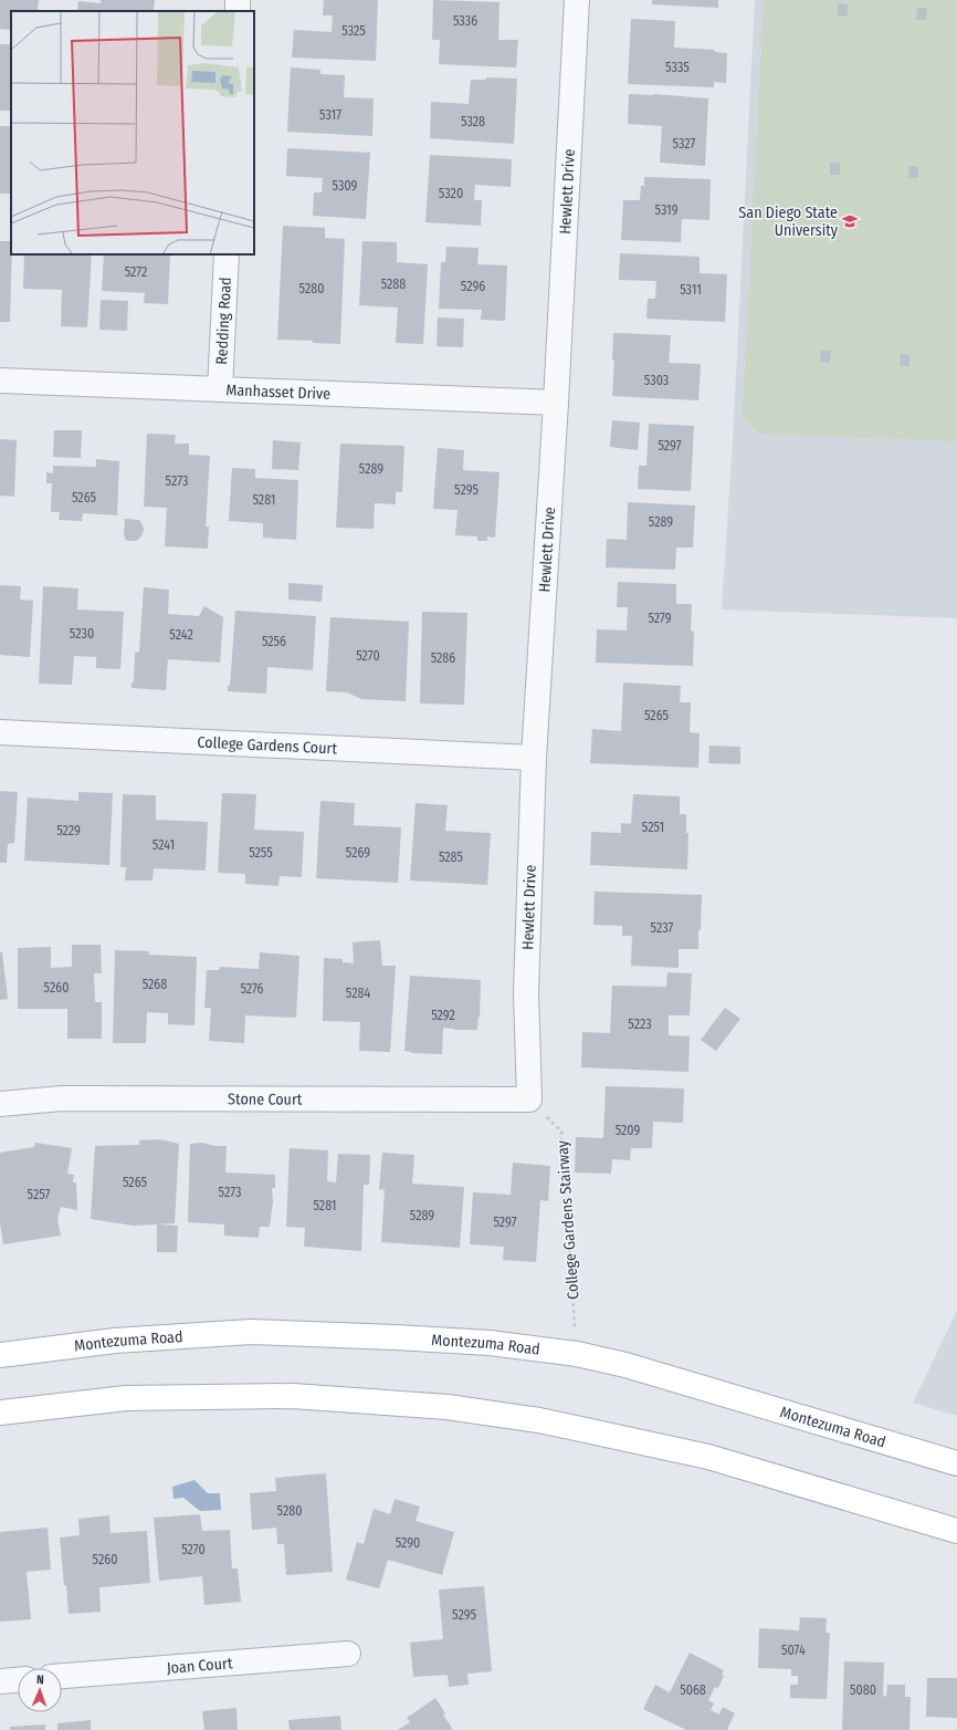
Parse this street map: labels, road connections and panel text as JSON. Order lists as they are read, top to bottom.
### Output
{
  "streets": {
    "main road": ["Montezuma Road"],
    "street": [
      "Hewlett Drive",
      "Redding Road",
      "Manhasset Drive",
      "College Gardens Court",
      "Stone Court",
      "Joan Court"
    ],
    "path": ["College Gardens Stairway"]
  },
  "crossings": [
    ["Hewlett Drive", "Manhasset Drive"],
    ["Hewlett Drive", "College Gardens Court"],
    ["Hewlett Drive", "Stone Court"],
    ["Hewlett Drive", "College Gardens Stairway"],
    ["Redding Road", "Manhasset Drive"],
    ["Stone Court", "College Gardens Stairway"],
    ["College Gardens Stairway", "Montezuma Road"]
  ],
  "places": {
    "school or university": ["San Diego State University"]
  },
  "house_numbers": [
    "5336",
    "5325",
    "5335",
    "5317",
    "5328",
    "5327",
    "5309",
    "5320",
    "5319",
    "5272",
    "5288",
    "5296",
    "5280",
    "5311",
    "5303",
    "5297",
    "5289",
    "5273",
    "5295",
    "5265",
    "5281",
    "5289",
    "5279",
    "5230",
    "5242",
    "5256",
    "5270",
    "5286",
    "5265",
    "5251",
    "5229",
    "5241",
    "5255",
    "5269",
    "5285",
    "5237",
    "5268",
    "5260",
    "5276",
    "5284",
    "5292",
    "5223",
    "5209",
    "5265",
    "5273",
    "5257",
    "5281",
    "5289",
    "5297",
    "5280",
    "5290",
    "5270",
    "5260",
    "5295",
    "5074",
    "5068",
    "5080"
  ],
  "north": "top"
}
